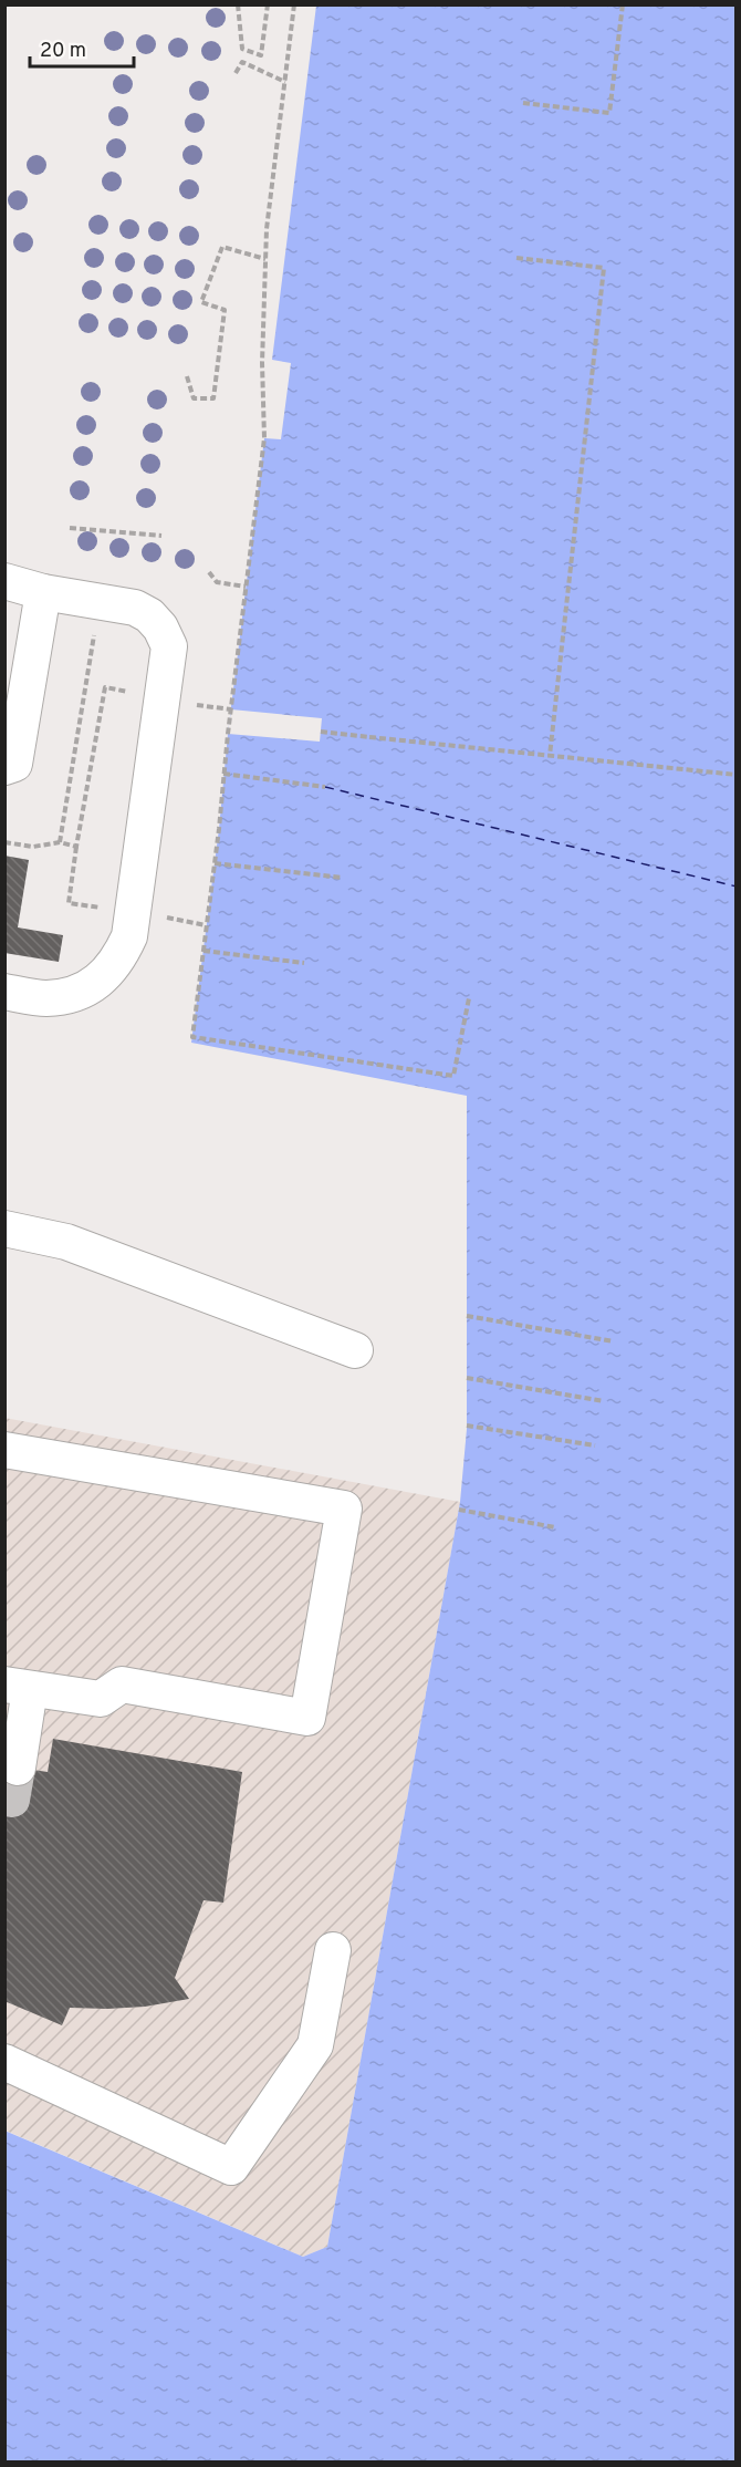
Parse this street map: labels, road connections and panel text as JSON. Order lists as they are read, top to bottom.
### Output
{
  "scale_bar": "20 m"
}
